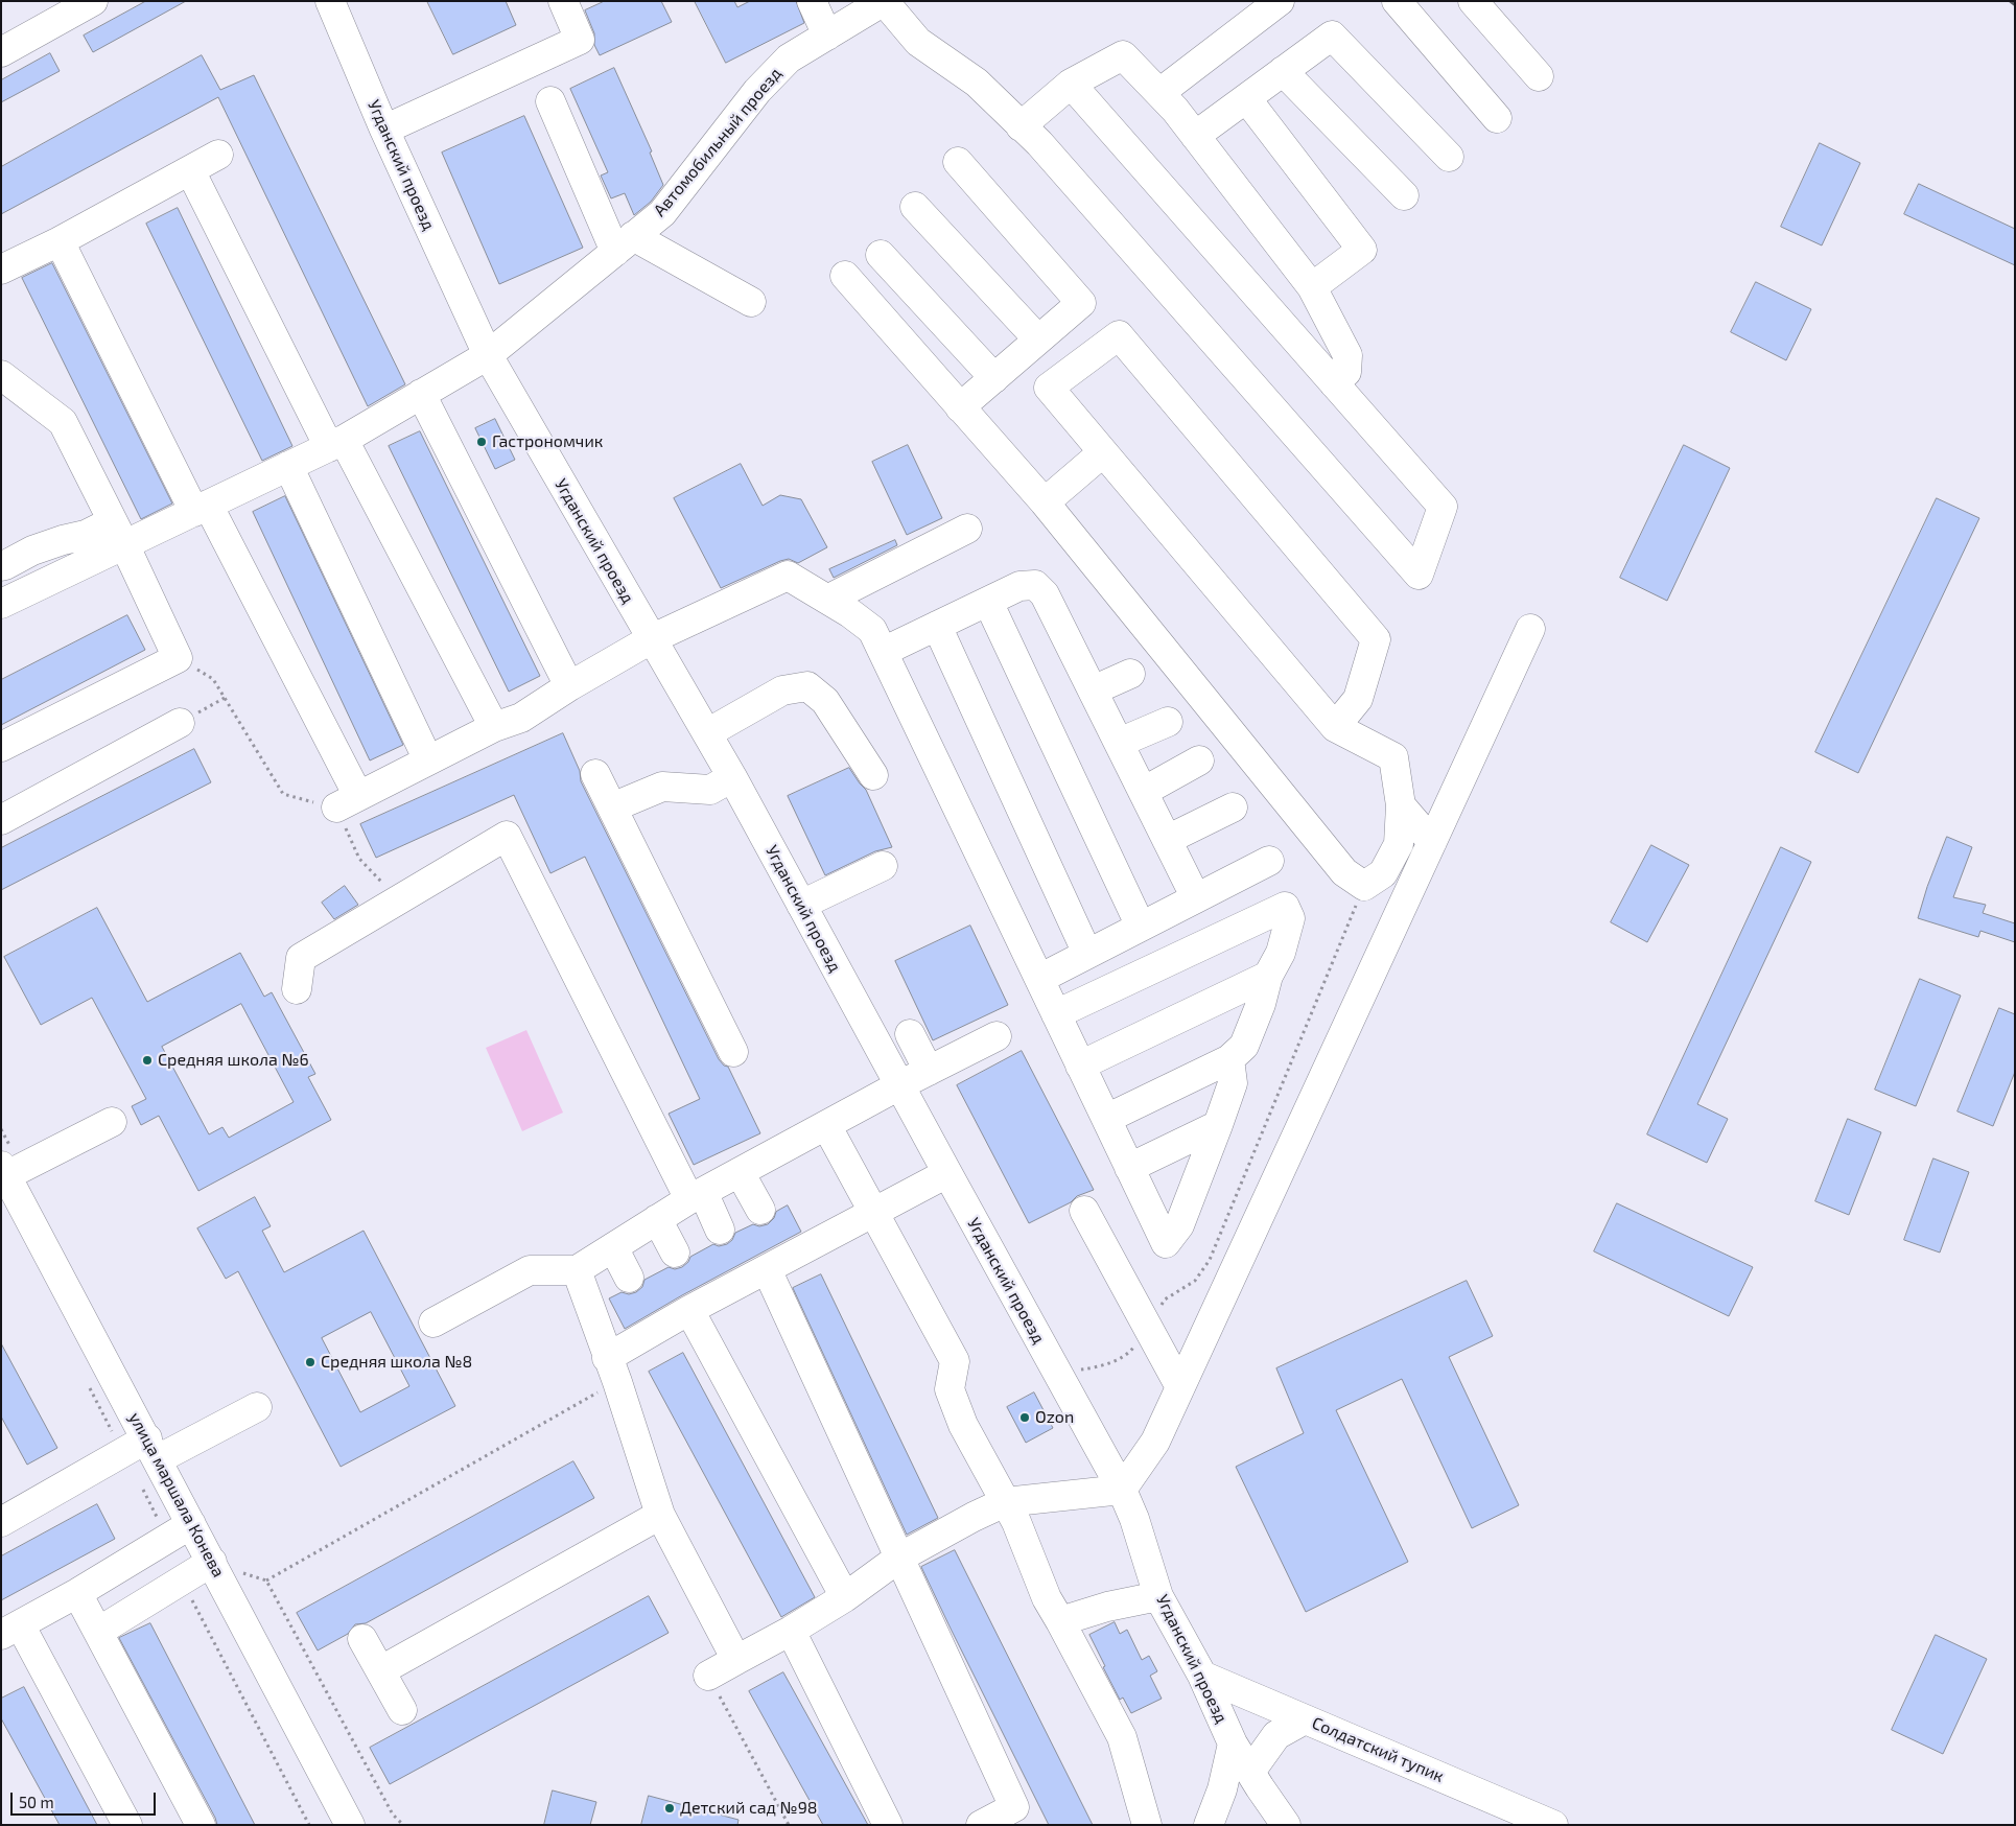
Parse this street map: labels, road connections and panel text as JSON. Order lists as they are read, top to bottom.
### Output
{
  "streets": {
    "street": [
      "Автомобильный проезд",
      "Угданский проезд",
      "улица маршала Конева",
      "Солдатский тупик"
    ]
  },
  "crossings": [
    ["Автомобильный проезд", "Угданский проезд"],
    ["Угданский проезд", "Солдатский тупик"]
  ],
  "places": [
    "Гастрономчик",
    "Средняя школа №6",
    "Средняя школа №8",
    "Ozon",
    "Детский сад №98"
  ],
  "scale_bar": "50 m"
}
